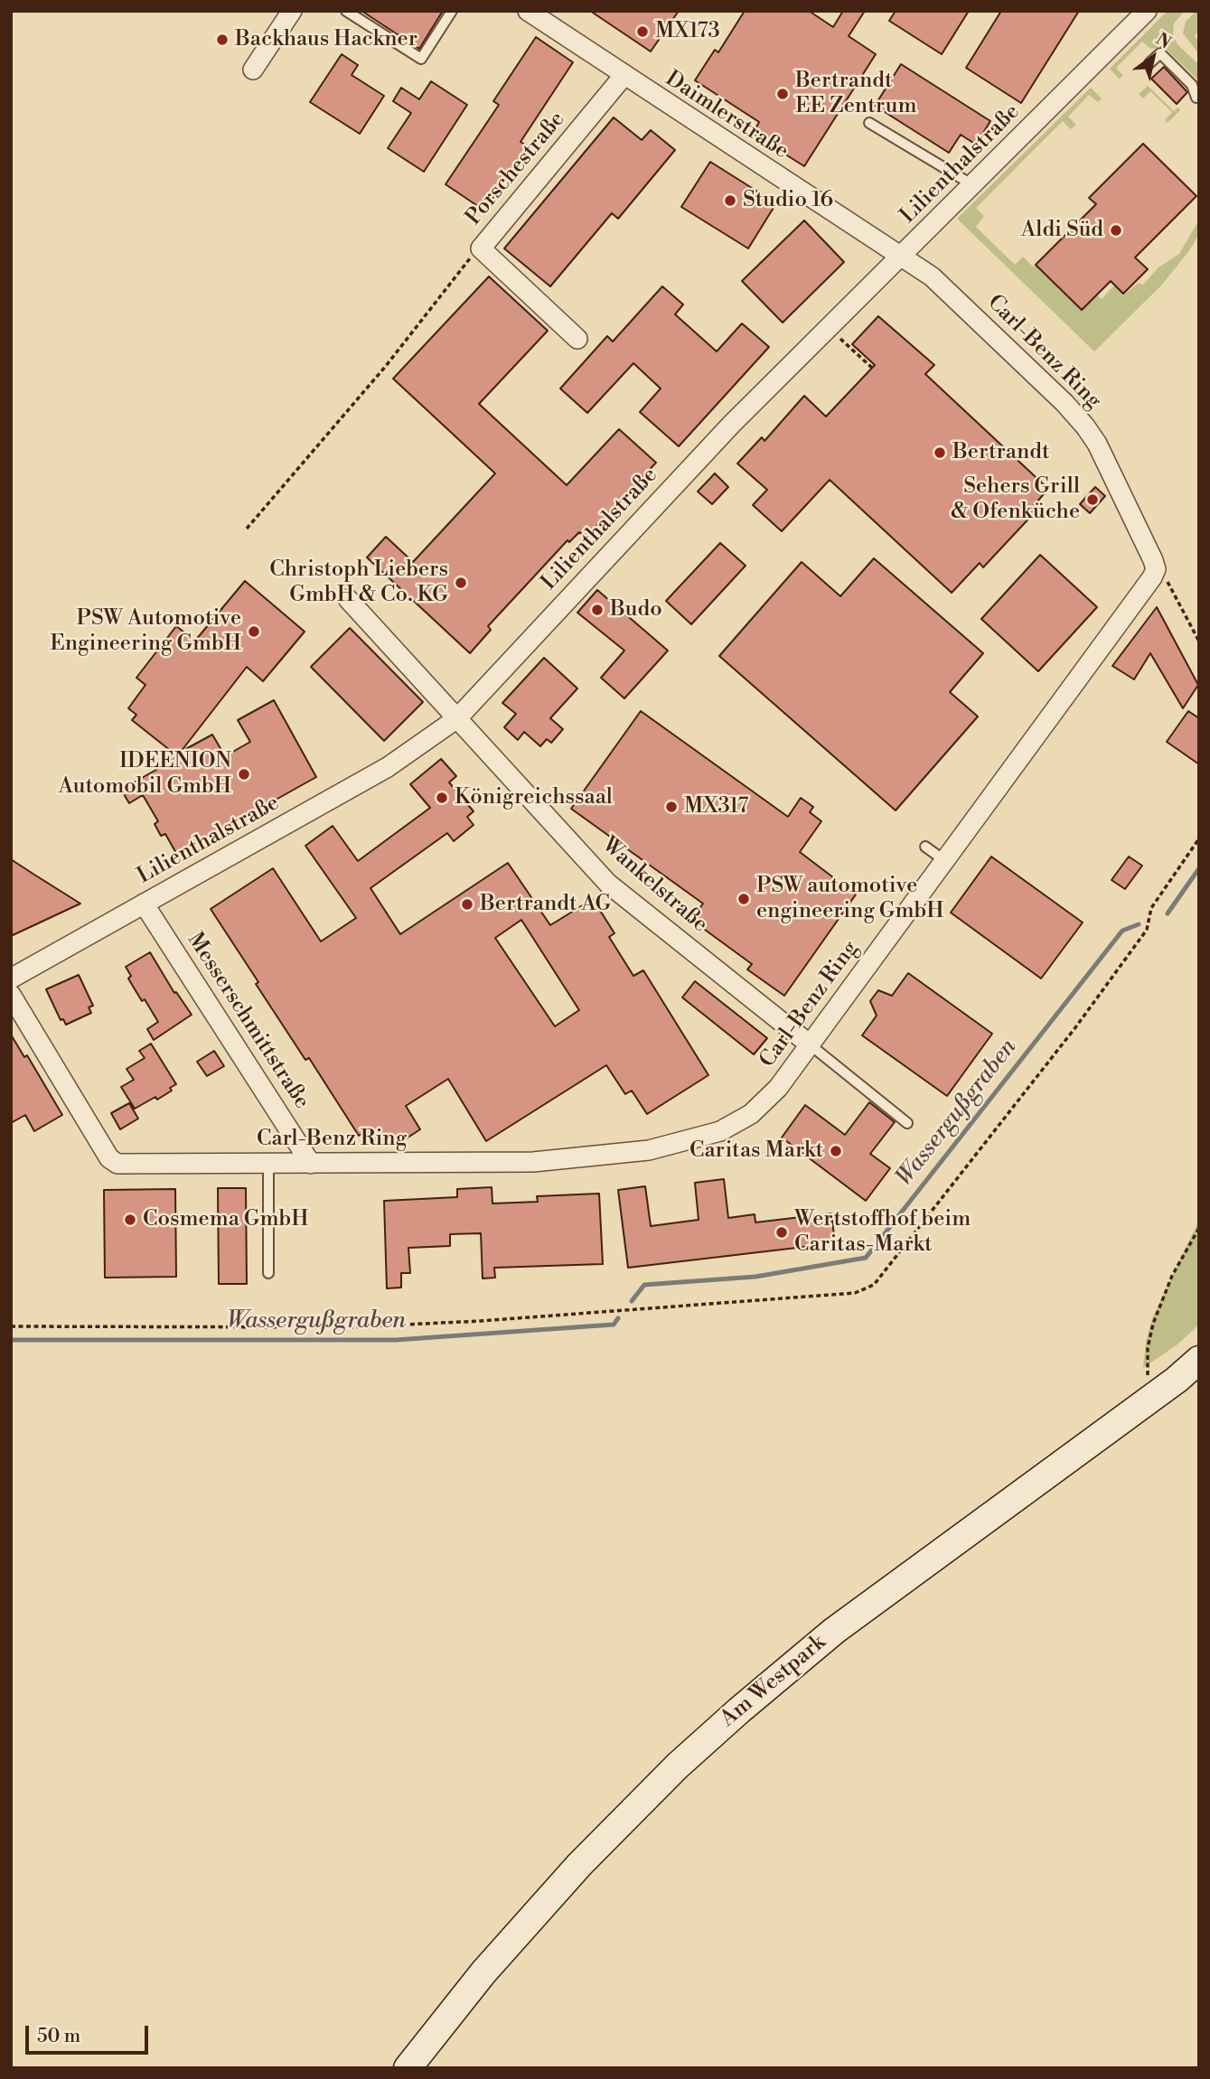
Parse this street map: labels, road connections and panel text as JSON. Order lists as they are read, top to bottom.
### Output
{
  "streets": {
    "main road": ["Am Westpark"],
    "street": [
      "Daimlerstraße",
      "Lilienthalstraße",
      "Porschestraße",
      "Carl-Benz Ring",
      "Wankelstraße",
      "Messerschmittstraße"
    ]
  },
  "crossings": [
    ["Daimlerstraße", "Lilienthalstraße"],
    ["Daimlerstraße", "Porschestraße"],
    ["Daimlerstraße", "Carl-Benz Ring"],
    ["Lilienthalstraße", "Carl-Benz Ring"],
    ["Lilienthalstraße", "Wankelstraße"],
    ["Lilienthalstraße", "Messerschmittstraße"],
    ["Carl-Benz Ring", "Wankelstraße"],
    ["Carl-Benz Ring", "Messerschmittstraße"]
  ],
  "water": ["Wassergußgraben"],
  "places": [
    "MX173",
    "Backhaus Hackner",
    "Bertrandt EE Zentrum",
    "Studio 16",
    "Aldi Süd",
    "Bertrandt",
    "Sehers Grill & Ofenküche",
    "Christoph Liebers GmbH & Co. KG",
    "Budo",
    "PSW Automotive Engineering GmbH",
    "IDEENION Automobil GmbH",
    "Königreichssaal",
    "MX317",
    "PSW automotive engineering GmbH",
    "Bertrandt AG",
    "Caritas Markt",
    "Cosmema GmbH",
    "Wertstoffhof beim Caritas-Markt"
  ],
  "scale_bar": "50 m",
  "north": "top right"
}
